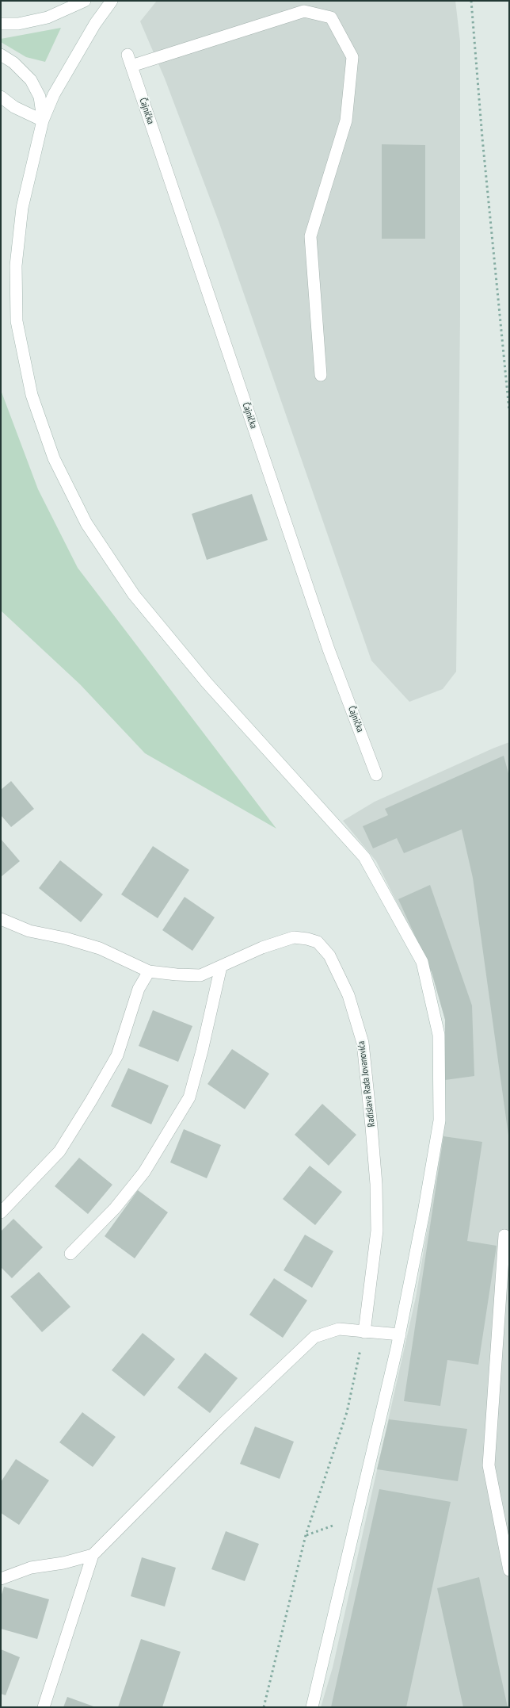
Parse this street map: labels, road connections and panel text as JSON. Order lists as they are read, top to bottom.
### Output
{
  "streets": {
    "main road": ["Čajnička", "Radislava Rada Jovanovića"]
  }
}
